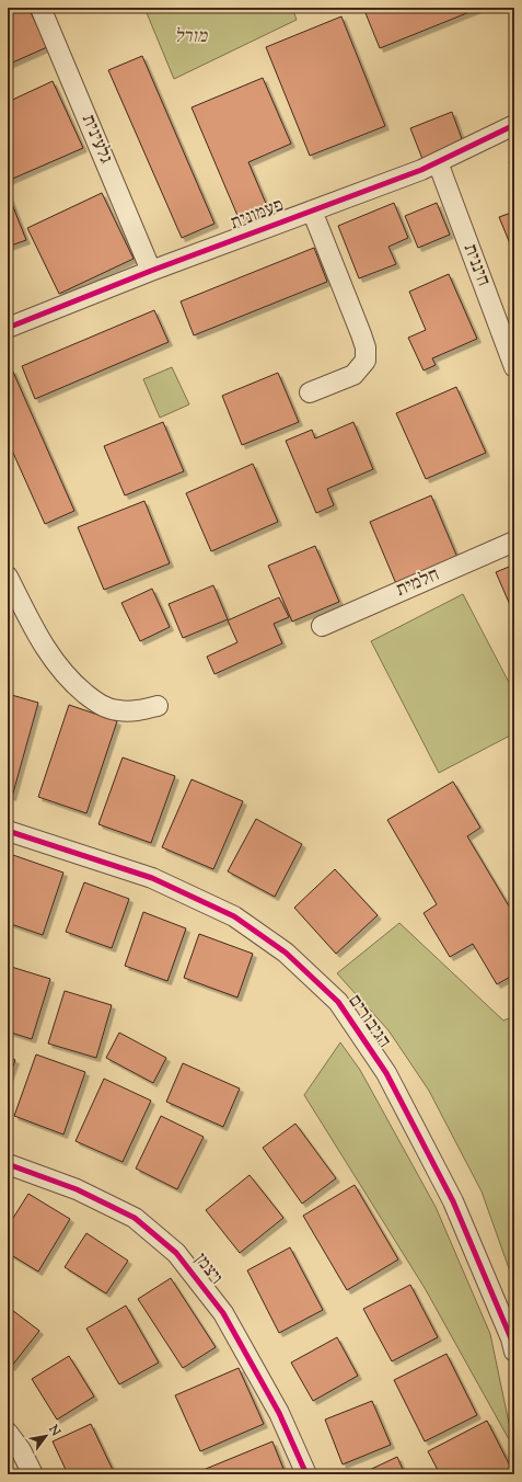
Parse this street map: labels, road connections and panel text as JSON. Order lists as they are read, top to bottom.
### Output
{
  "streets": {
    "street": [
      "גלעינית",
      "פעמונית",
      "חיננית",
      "חלמית",
      "הגיבורים",
      "ויצמן"
    ]
  },
  "crossings": [
    ["גלעינית", "פעמונית"],
    ["פעמונית", "חיננית"]
  ],
  "parks": ["מורל"],
  "north": "top right"
}
